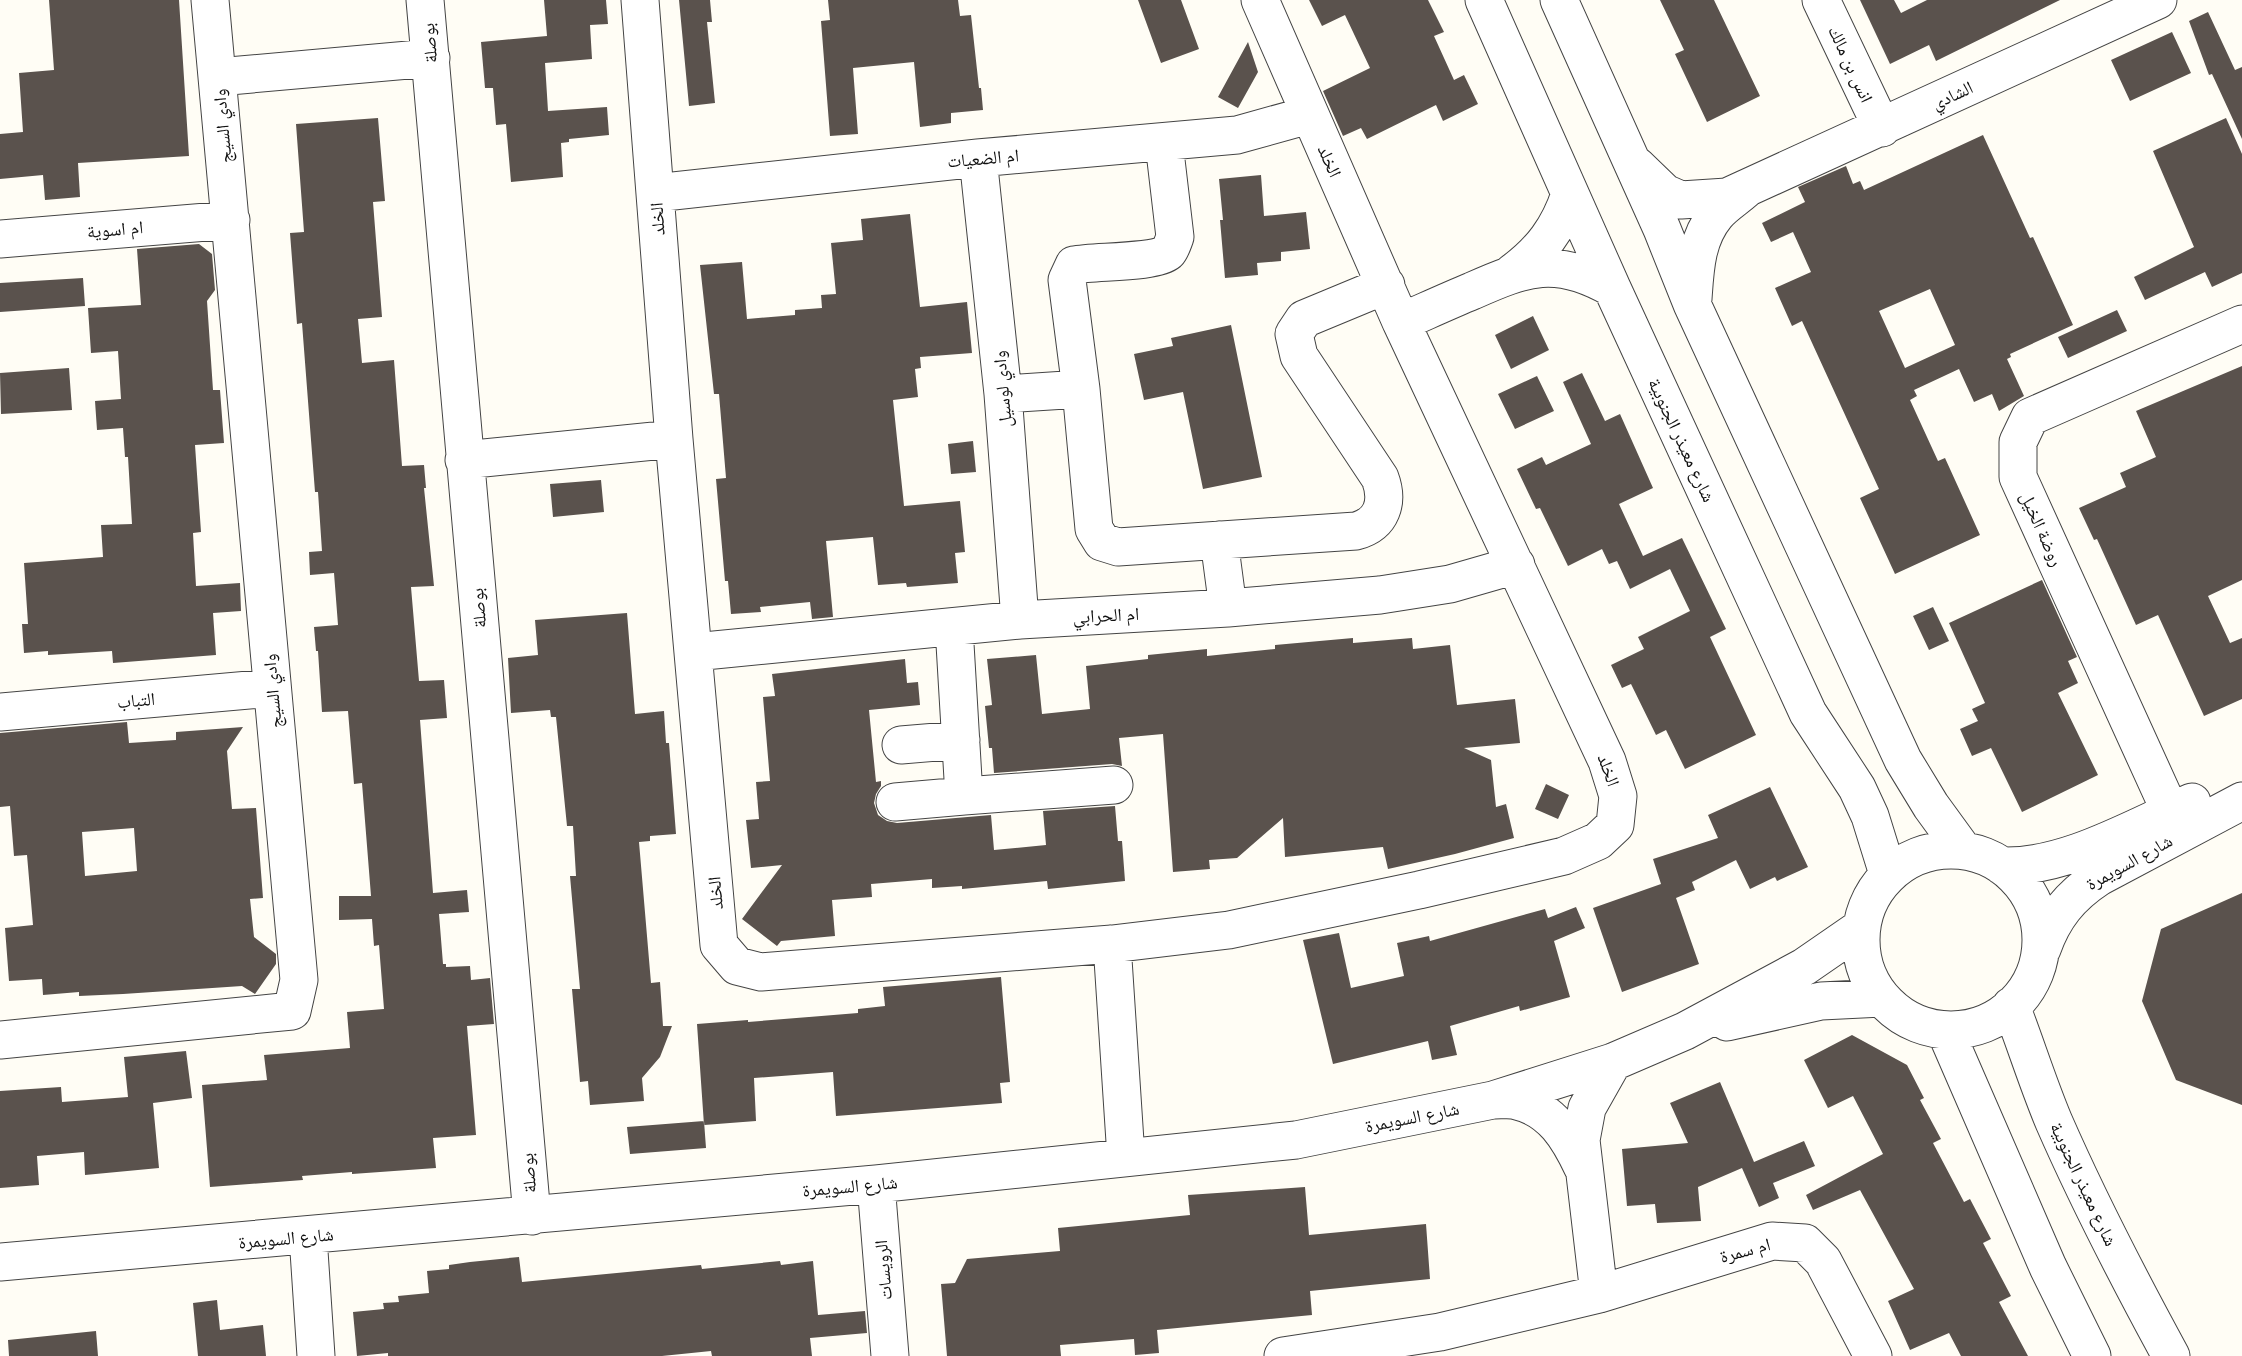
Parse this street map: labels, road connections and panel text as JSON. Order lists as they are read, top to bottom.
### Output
{
  "streets": {
    "street": [
      "بوصلة",
      "انس بن مالك",
      "الشادي",
      "وادي السيج",
      "ام الضعيات",
      "الخلد",
      "ام اسوية",
      "وادي لوسيل",
      "شارع معيذر الجنوبية",
      "روضة الخيل",
      "ام الحرابي",
      "التباب",
      "شارع السويمرة",
      "ام سمرة",
      "الرويسات"
    ]
  },
  "crossings": [
    ["بوصلة", "وادي السيج"],
    ["بوصلة", "شارع السويمرة"],
    ["انس بن مالك", "الشادي"],
    ["وادي السيج", "ام اسوية"],
    ["وادي السيج", "التباب"],
    ["ام الضعيات", "الخلد"],
    ["ام الضعيات", "وادي لوسيل"],
    ["الخلد", "ام الحرابي"],
    ["وادي لوسيل", "ام الحرابي"],
    ["شارع معيذر الجنوبية", "شارع السويمرة"],
    ["روضة الخيل", "شارع السويمرة"],
    ["شارع السويمرة", "الرويسات"]
  ]
}
